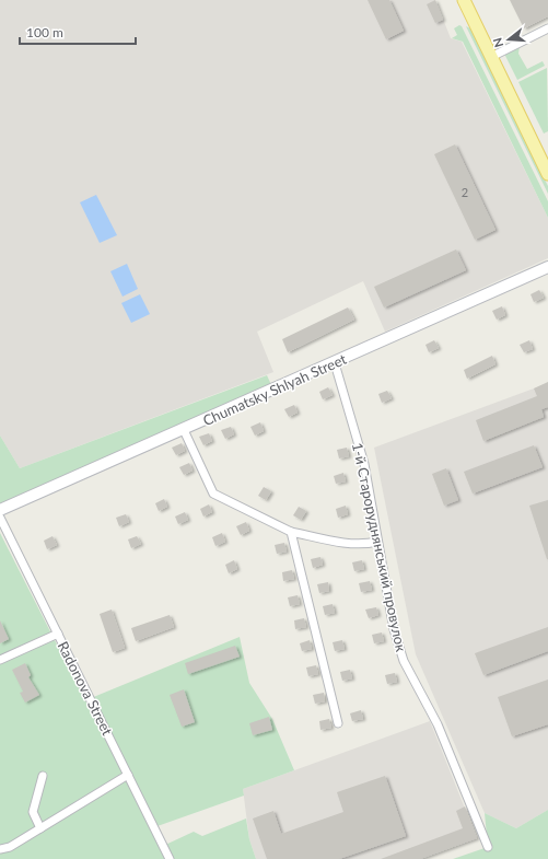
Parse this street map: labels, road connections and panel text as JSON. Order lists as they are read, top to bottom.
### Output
{
  "streets": {
    "street": ["Chumatsky Shlyah Street", "1-й Староруднянський провулок", "Radonova Street"]
  },
  "crossings": [
    ["Chumatsky Shlyah Street", "1-й Староруднянський провулок"]
  ],
  "house_numbers": ["2"],
  "scale_bar": "100 m",
  "north": "left"
}
